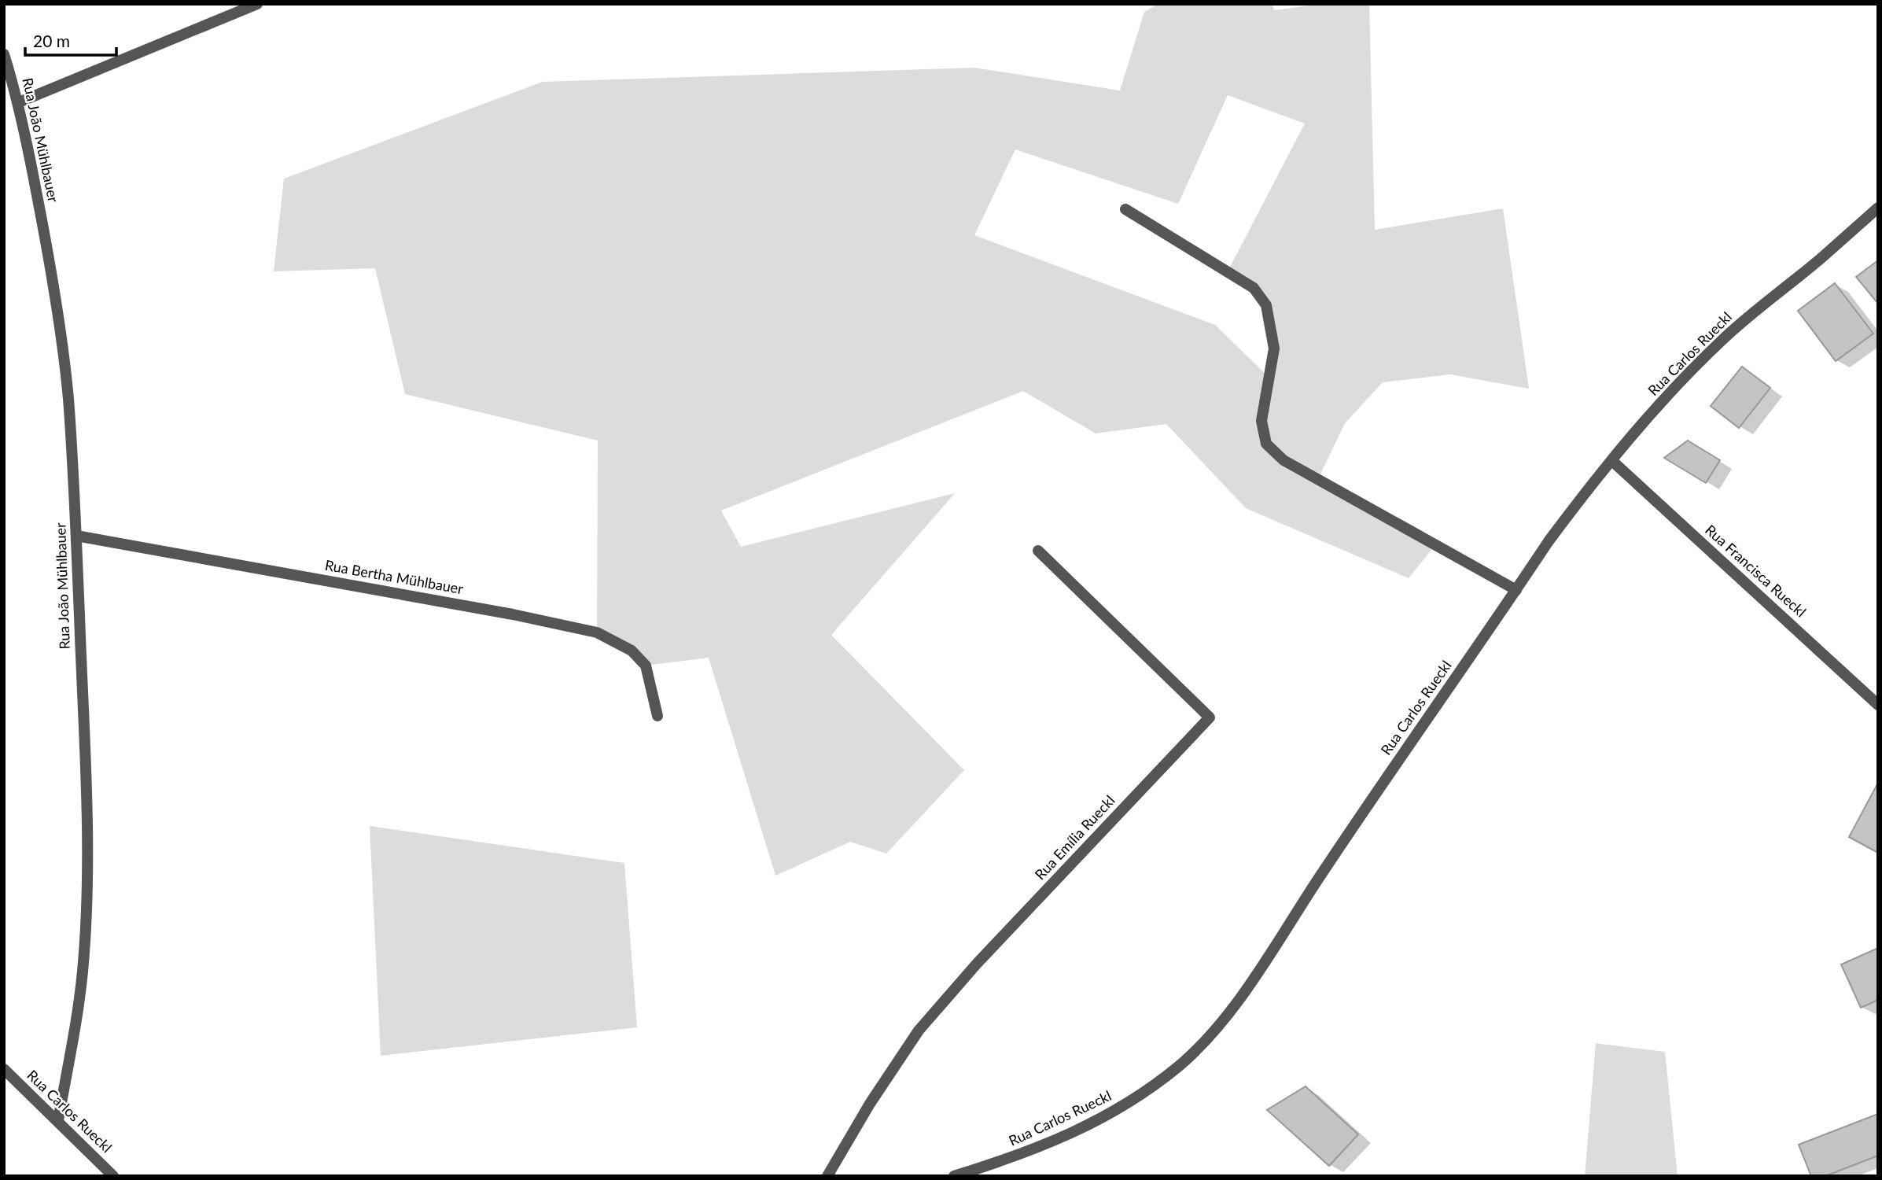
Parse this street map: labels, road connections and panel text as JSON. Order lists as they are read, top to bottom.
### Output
{
  "streets": {
    "street": [
      "Rua João Mühlbauer",
      "Rua Carlos Rueckl",
      "Rua Francisca Rueckl",
      "Rua Bertha Mühlbauer",
      "Rua Emília Rueckl"
    ]
  },
  "crossings": [
    ["Rua João Mühlbauer", "Rua Carlos Rueckl"],
    ["Rua João Mühlbauer", "Rua Bertha Mühlbauer"],
    ["Rua Carlos Rueckl", "Rua Francisca Rueckl"]
  ],
  "scale_bar": "20 m"
}
